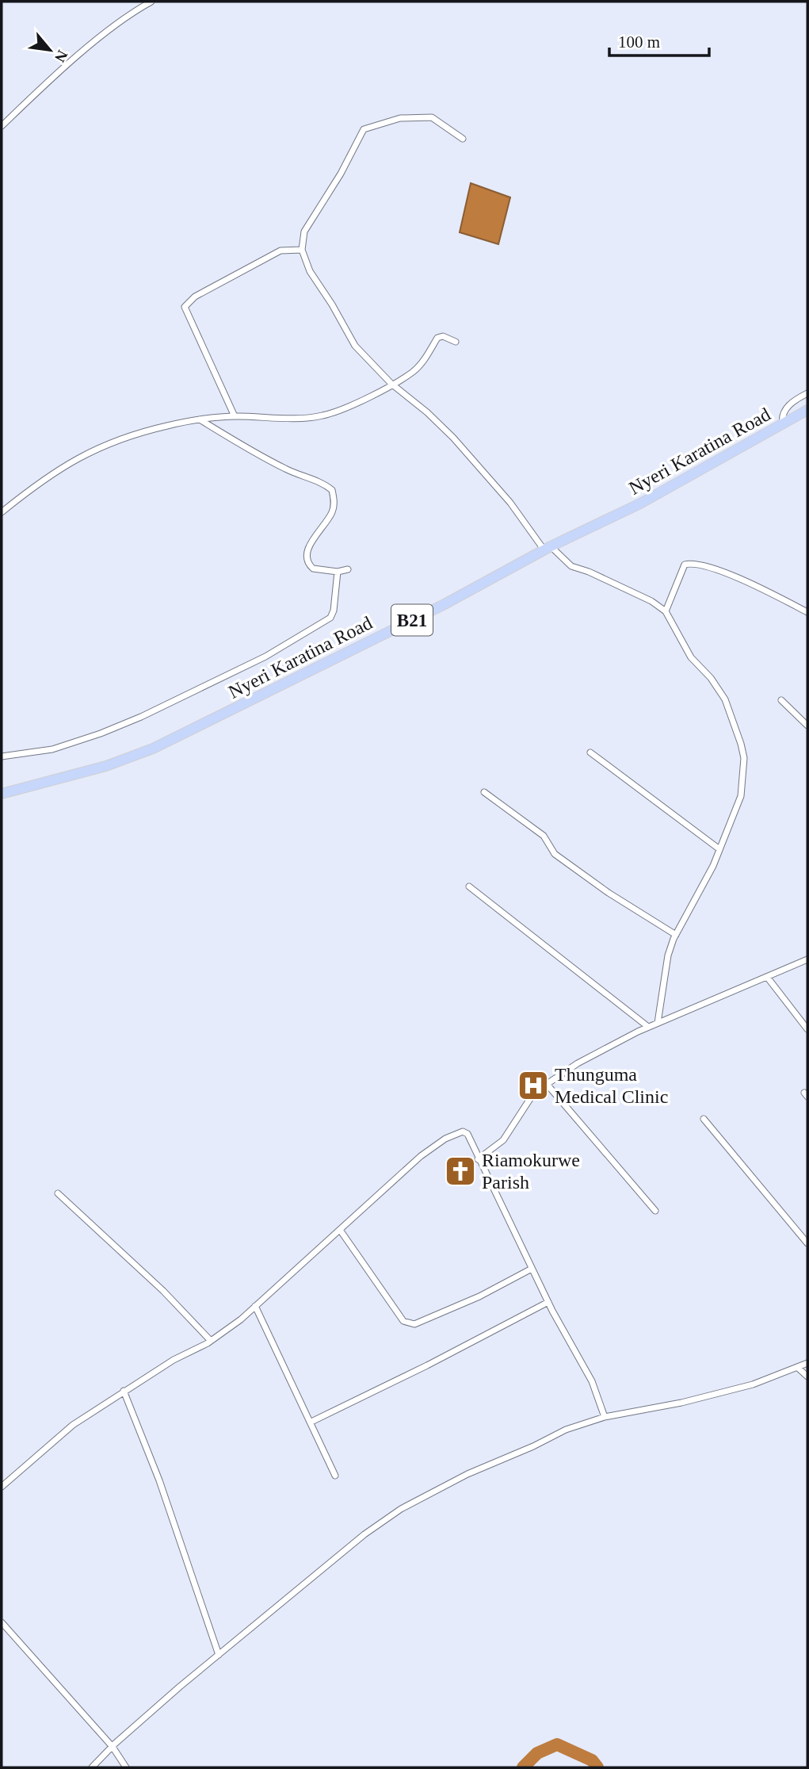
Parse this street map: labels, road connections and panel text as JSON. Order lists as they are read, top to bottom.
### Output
{
  "streets": {
    "highway": ["Nyeri Karatina Road", "B21"]
  },
  "places": {
    "hospital": ["Thunguma Medical Clinic"],
    "church": ["Riamokurwe Parish"]
  },
  "scale_bar": "100 m",
  "north": "bottom right"
}
